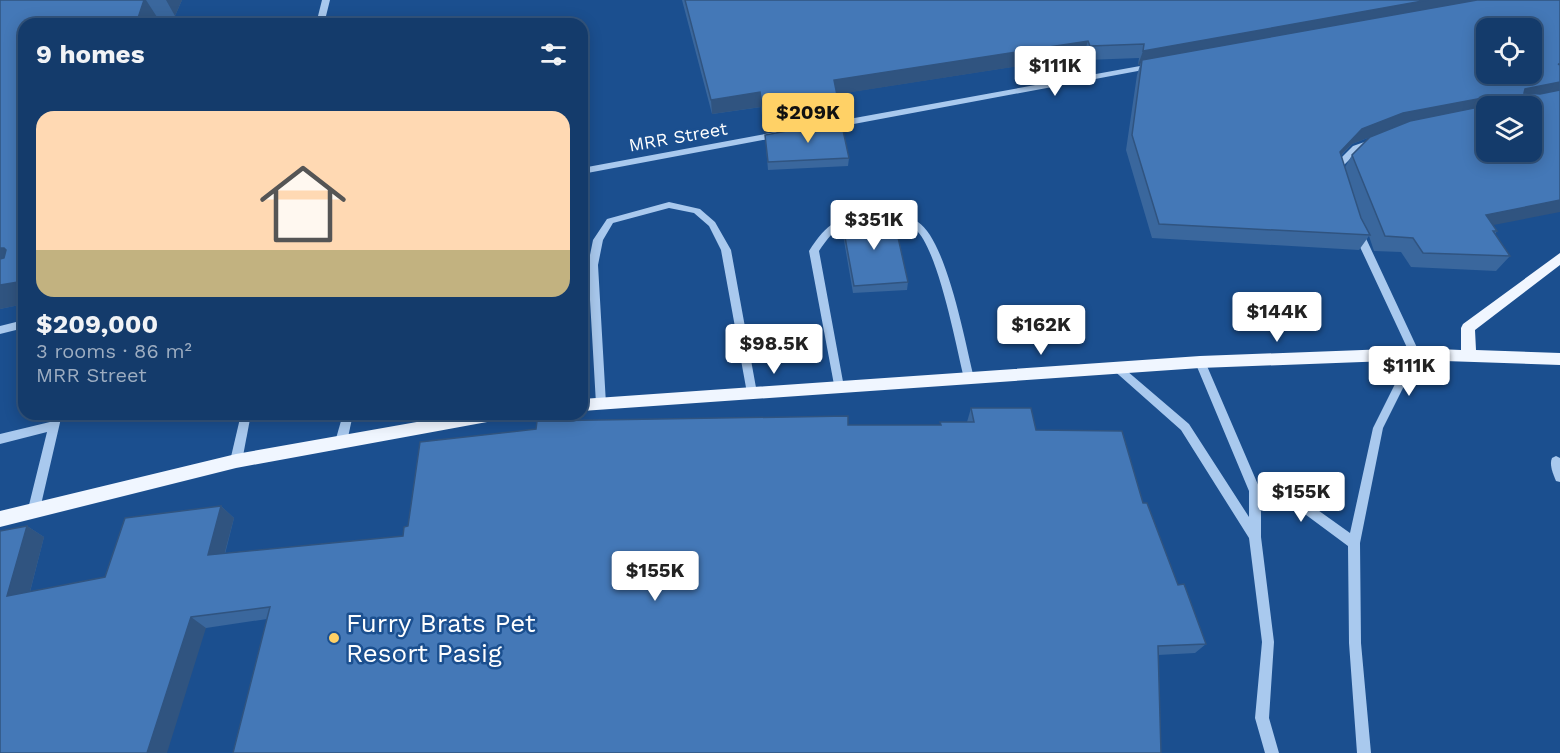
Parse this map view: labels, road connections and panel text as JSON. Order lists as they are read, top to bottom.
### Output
{
  "streets": {
    "street": ["MRR Street"]
  },
  "places": ["Furry Brats Pet Resort Pasig"],
  "page": {
    "heading": "9 homes",
    "price": [
      "$111K",
      "$209K",
      "$351K",
      "$144K",
      "$162K",
      "$98.5K",
      "$111K",
      "$155K",
      "$155K"
    ],
    "list": [
      {
        "name": "$209,000",
        "note": "3 rooms · 86 m² · MRR Street"
      }
    ]
  }
}
